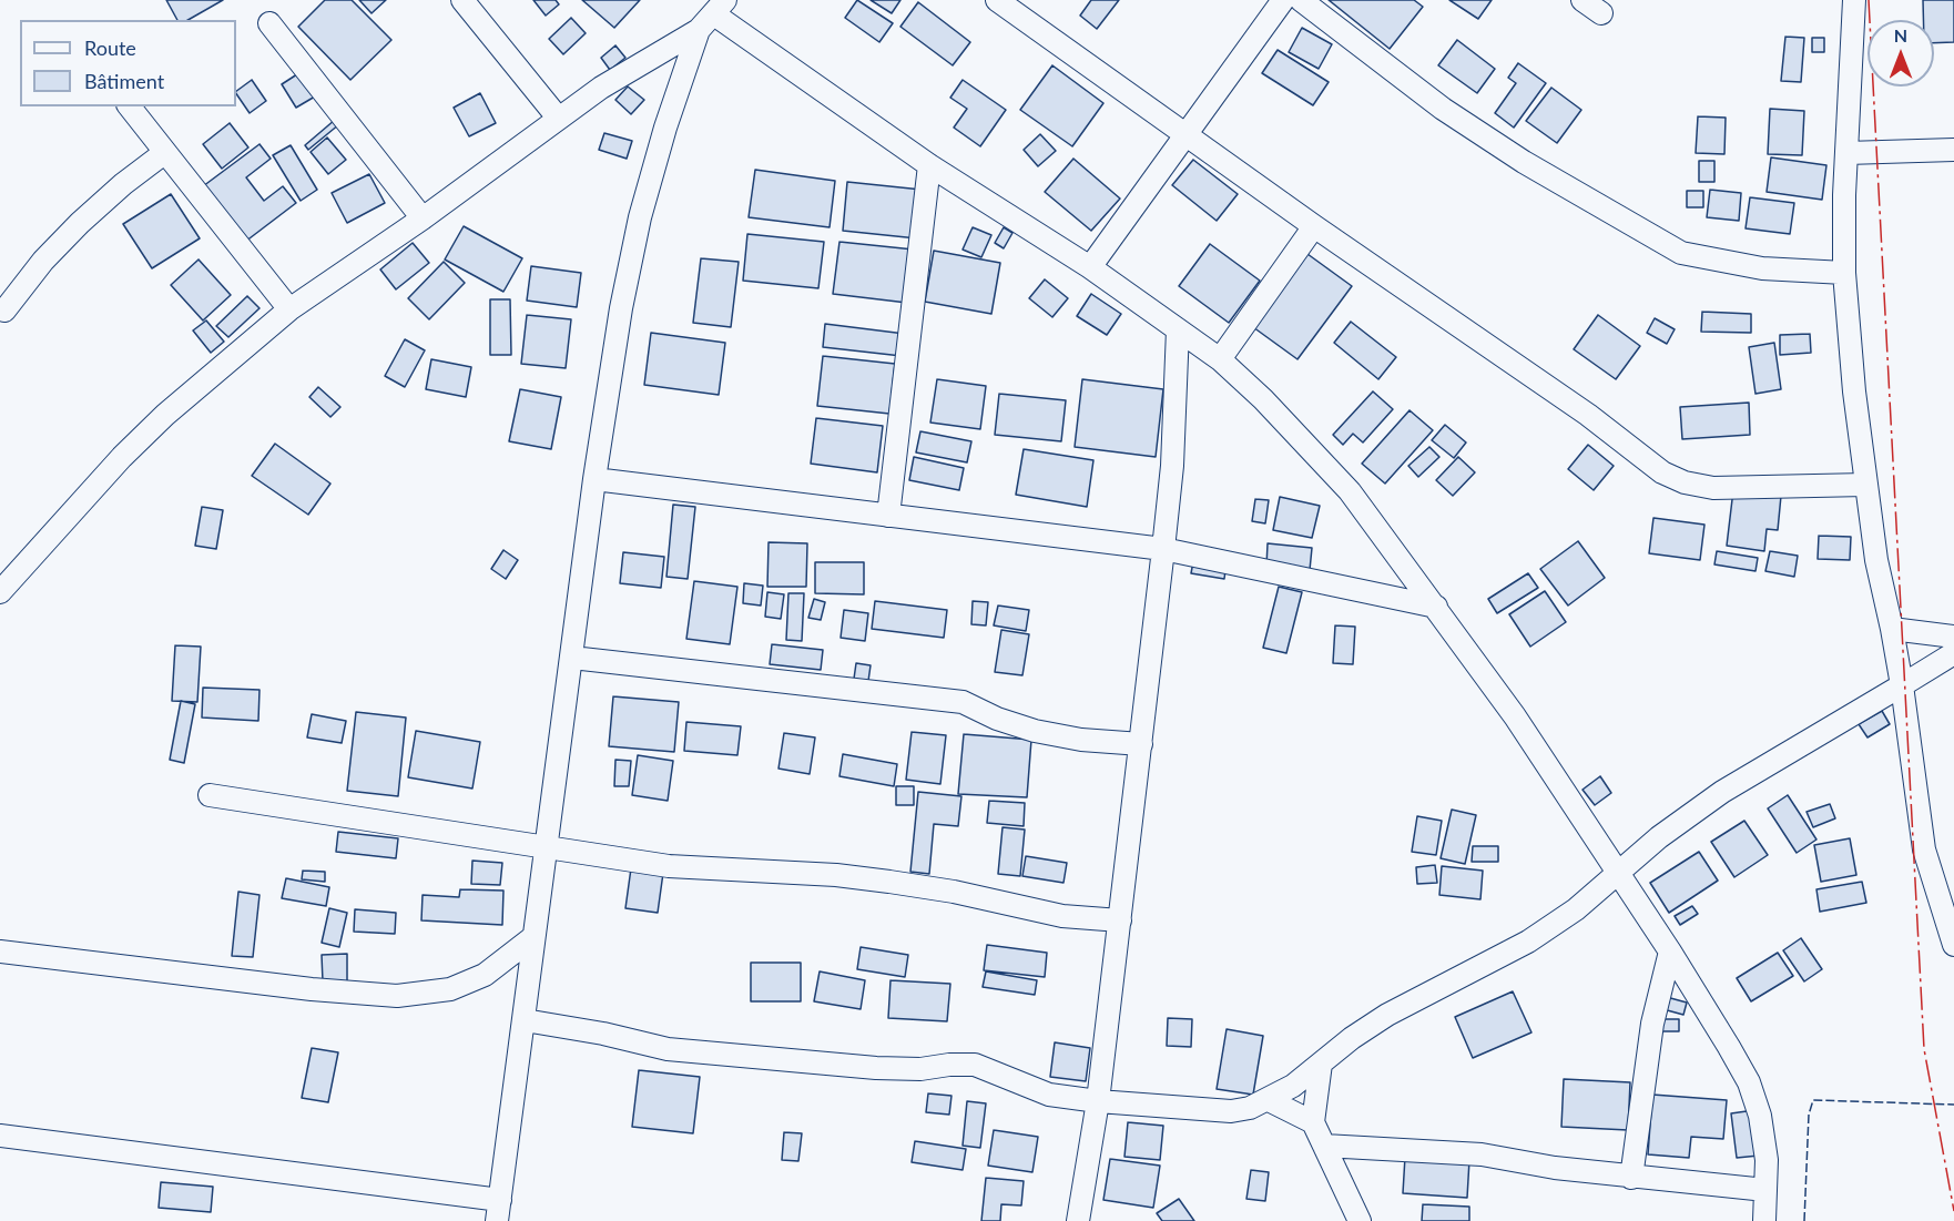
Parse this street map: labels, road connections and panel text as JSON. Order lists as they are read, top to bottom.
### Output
{
  "legend": ["Route", "Bâtiment"],
  "north": "top"
}
